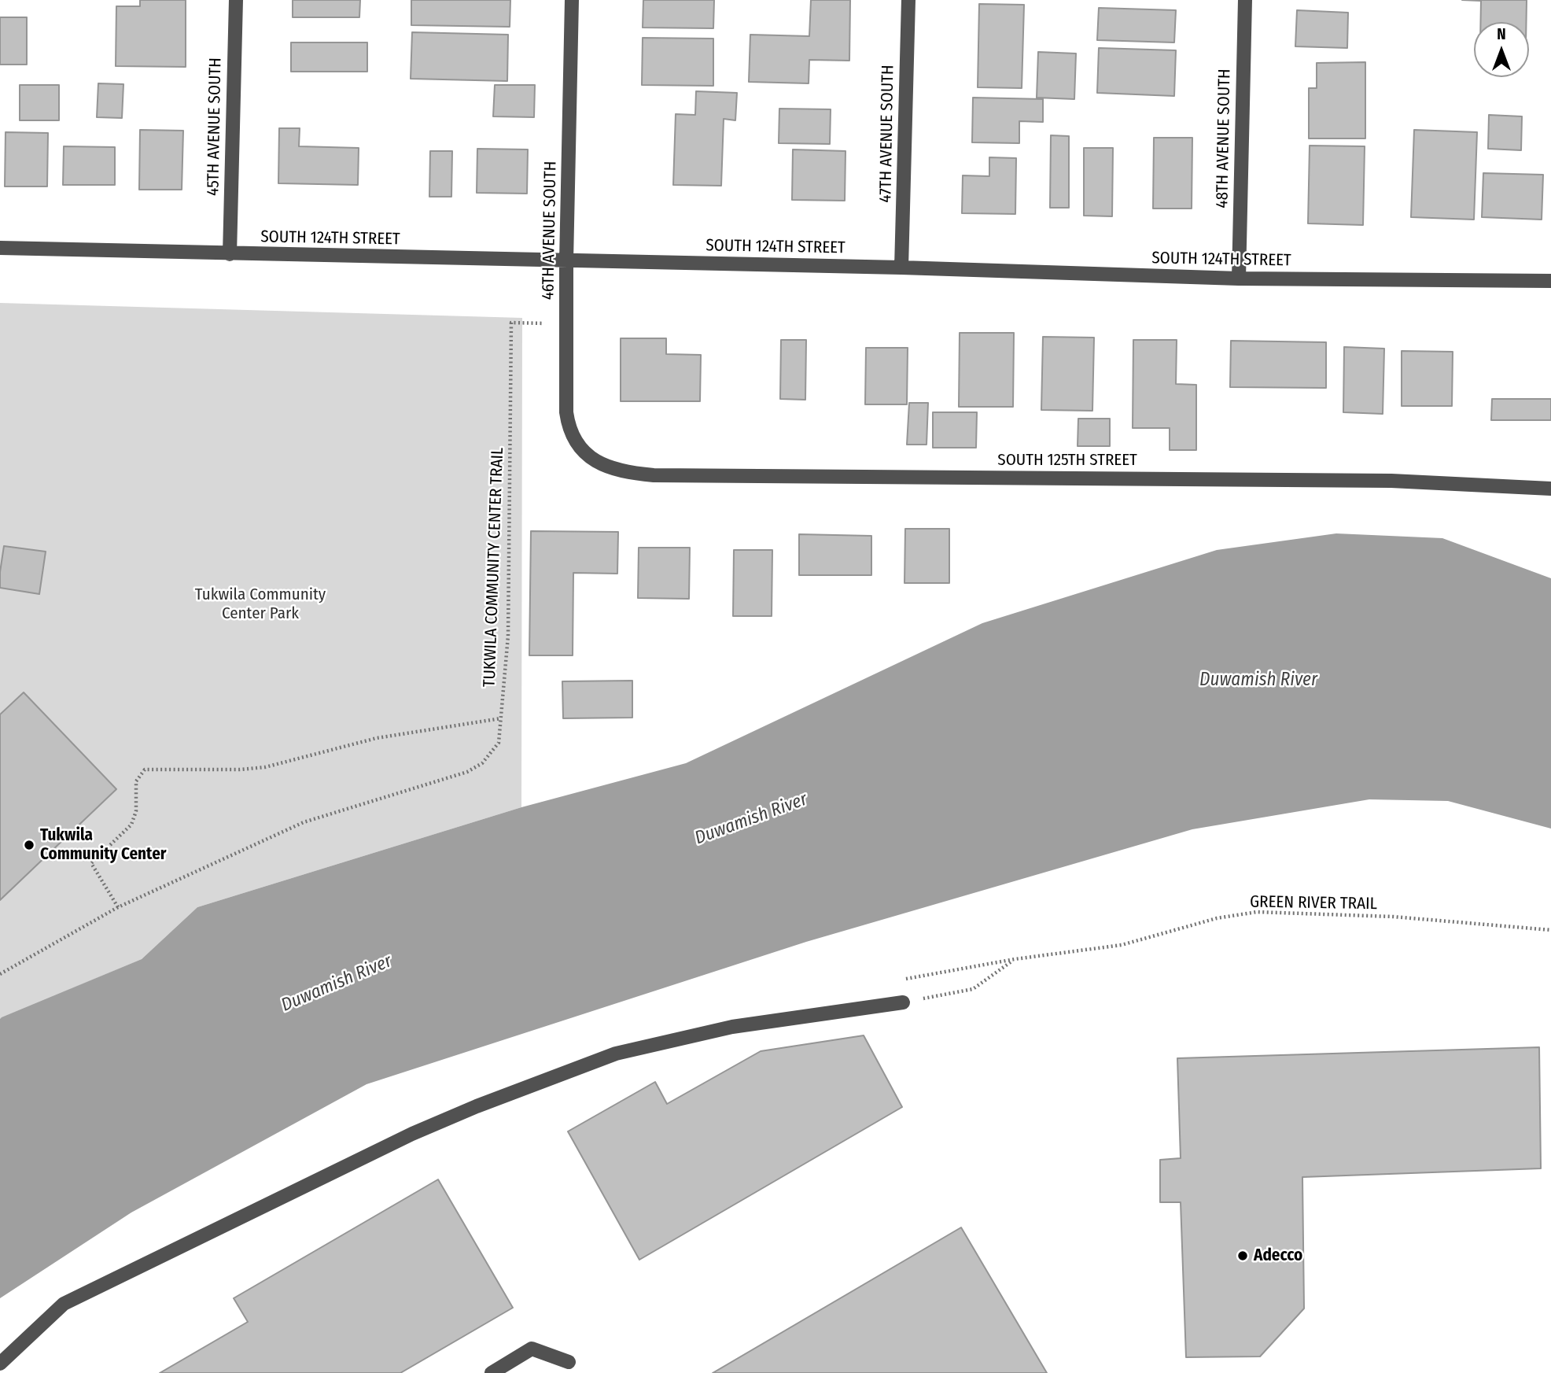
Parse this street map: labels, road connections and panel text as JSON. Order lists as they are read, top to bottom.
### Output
{
  "streets": {
    "street": [
      "45TH AVENUE SOUTH",
      "47TH AVENUE SOUTH",
      "48TH AVENUE SOUTH",
      "46TH AVENUE SOUTH",
      "SOUTH 124TH STREET",
      "SOUTH 125TH STREET"
    ],
    "path": ["TUKWILA COMMUNITY CENTER TRAIL", "GREEN RIVER TRAIL"]
  },
  "crossings": [
    ["45TH AVENUE SOUTH", "SOUTH 124TH STREET"],
    ["47TH AVENUE SOUTH", "SOUTH 124TH STREET"],
    ["48TH AVENUE SOUTH", "SOUTH 124TH STREET"],
    ["46TH AVENUE SOUTH", "SOUTH 124TH STREET"],
    ["46TH AVENUE SOUTH", "SOUTH 125TH STREET"],
    ["46TH AVENUE SOUTH", "TUKWILA COMMUNITY CENTER TRAIL"]
  ],
  "water": ["Duwamish River"],
  "parks": ["Tukwila Community Center Park"],
  "places": ["Tukwila Community Center", "Adecco"],
  "north": "top"
}
